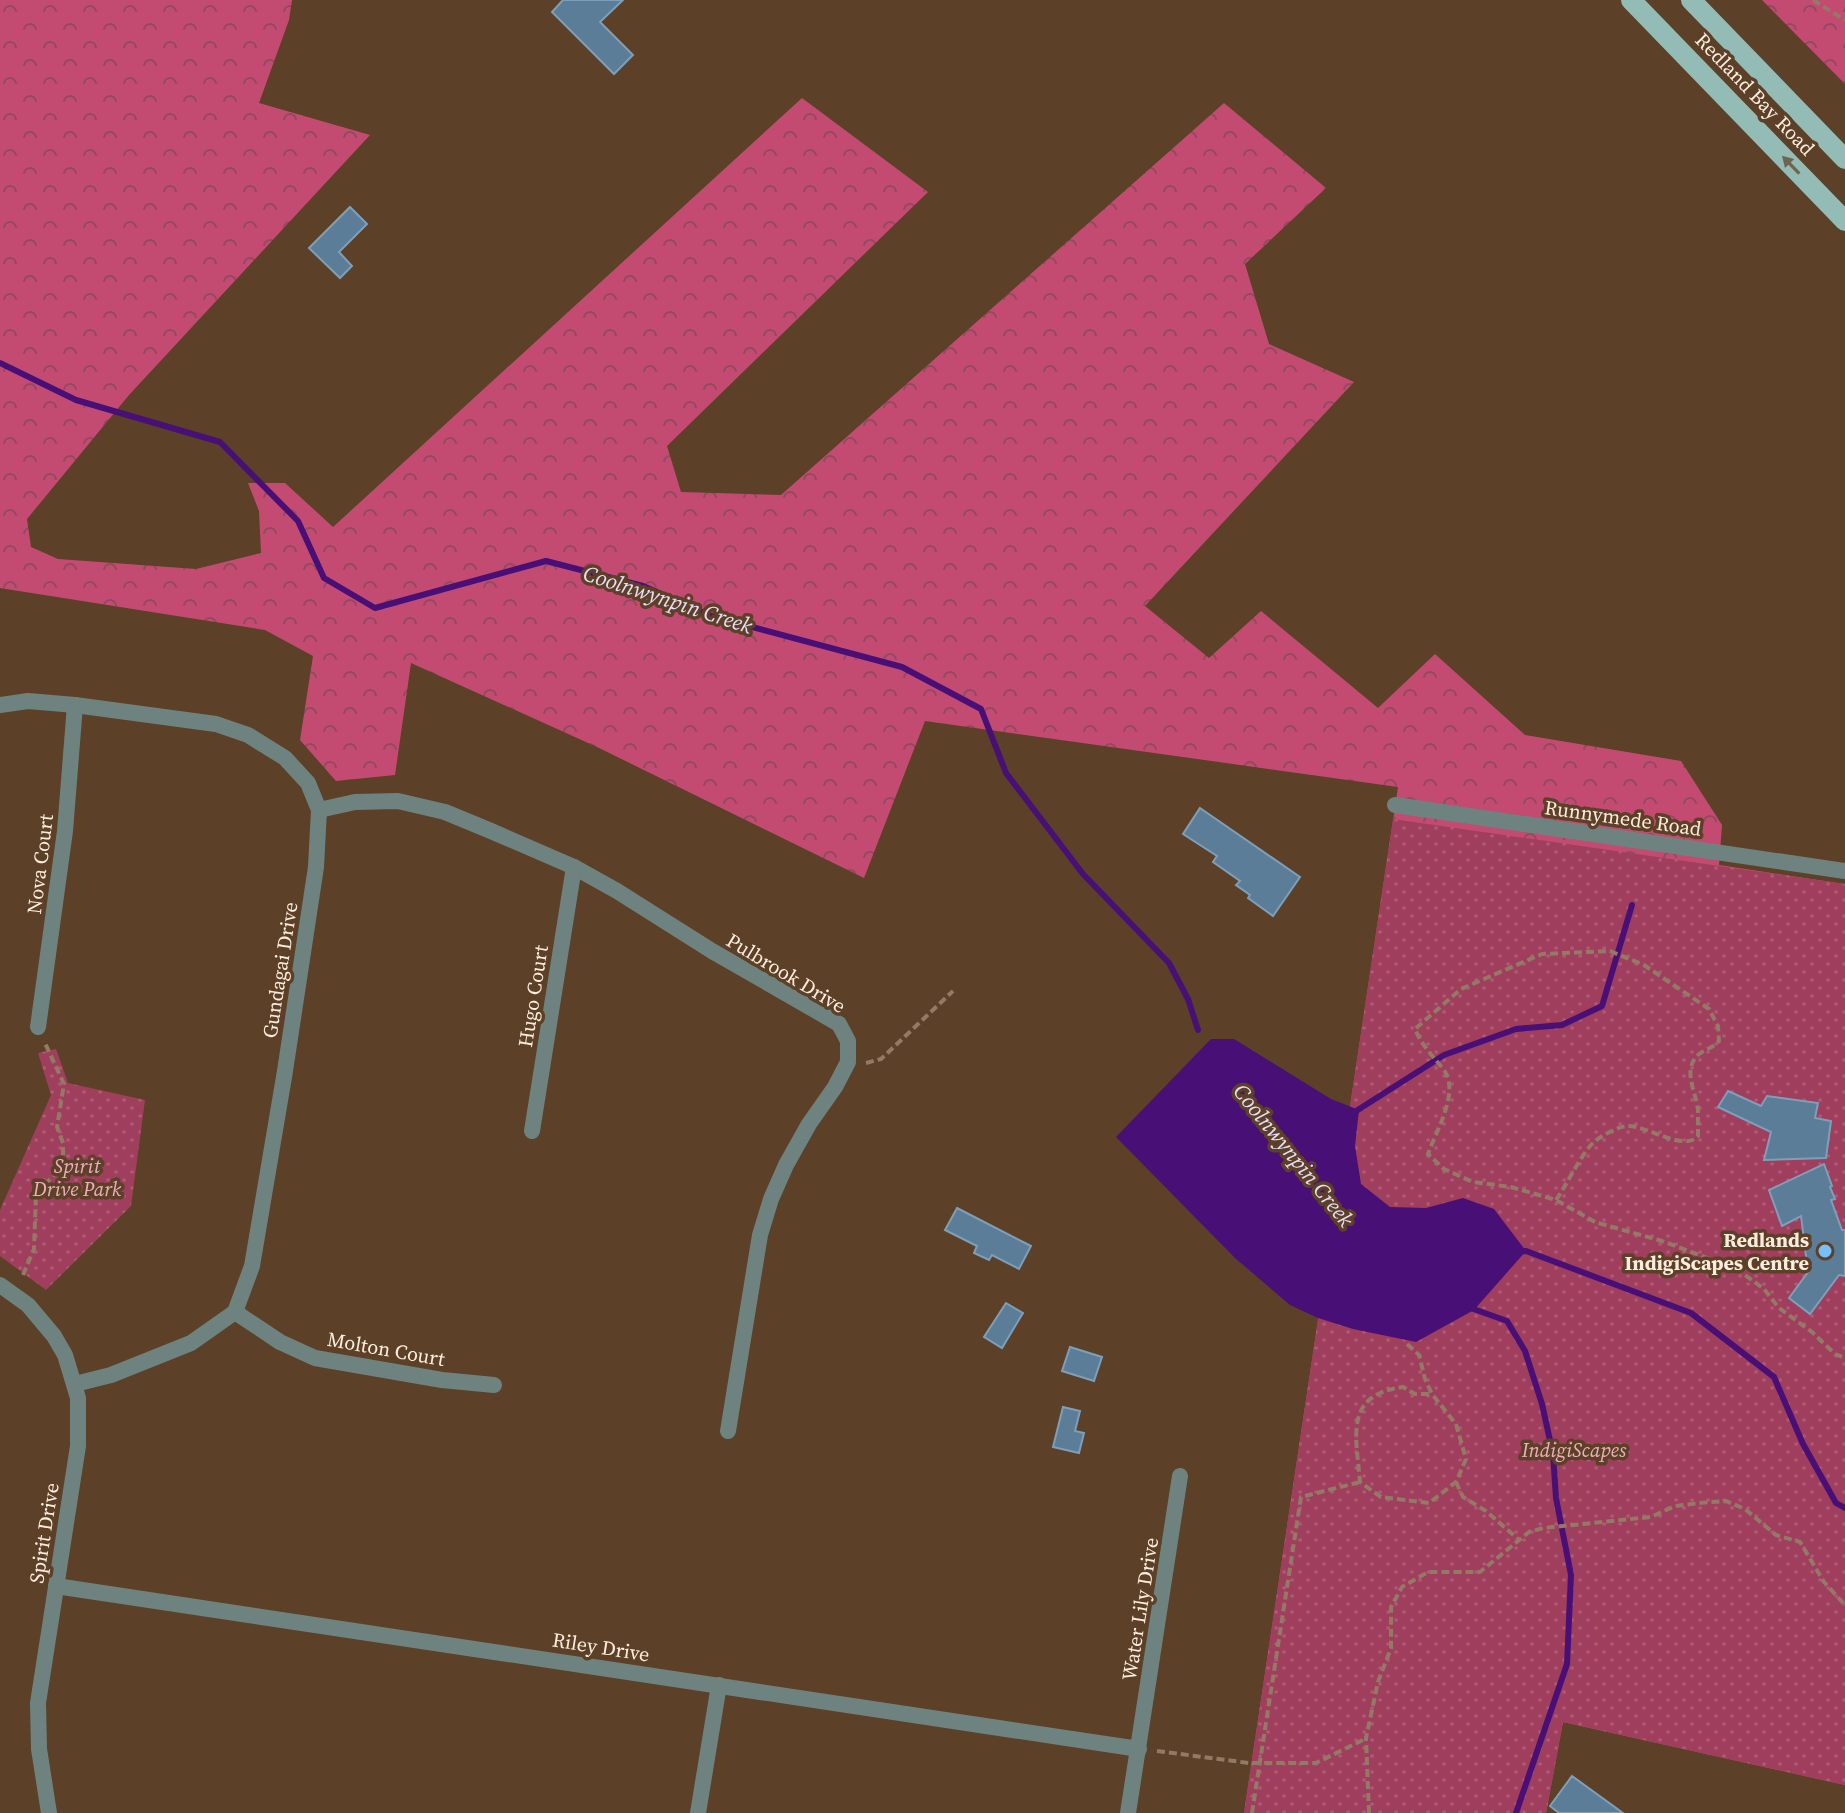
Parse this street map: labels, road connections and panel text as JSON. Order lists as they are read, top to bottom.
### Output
{
  "streets": {
    "main road": ["Redland Bay Road"],
    "street": [
      "Runnymede Road",
      "Nova Court",
      "Gundagai Drive",
      "Pulbrook Drive",
      "Hugo Court",
      "Molton Court",
      "Spirit Drive",
      "Water Lily Drive",
      "Riley Drive"
    ]
  },
  "crossings": [
    ["Gundagai Drive", "Pulbrook Drive"],
    ["Gundagai Drive", "Molton Court"],
    ["Pulbrook Drive", "Hugo Court"],
    ["Spirit Drive", "Riley Drive"],
    ["Water Lily Drive", "Riley Drive"]
  ],
  "water": ["Coolnwynpin Creek"],
  "parks": ["Spirit Drive Park", "IndigiScapes"],
  "places": ["Redlands IndigiScapes Centre"]
}
